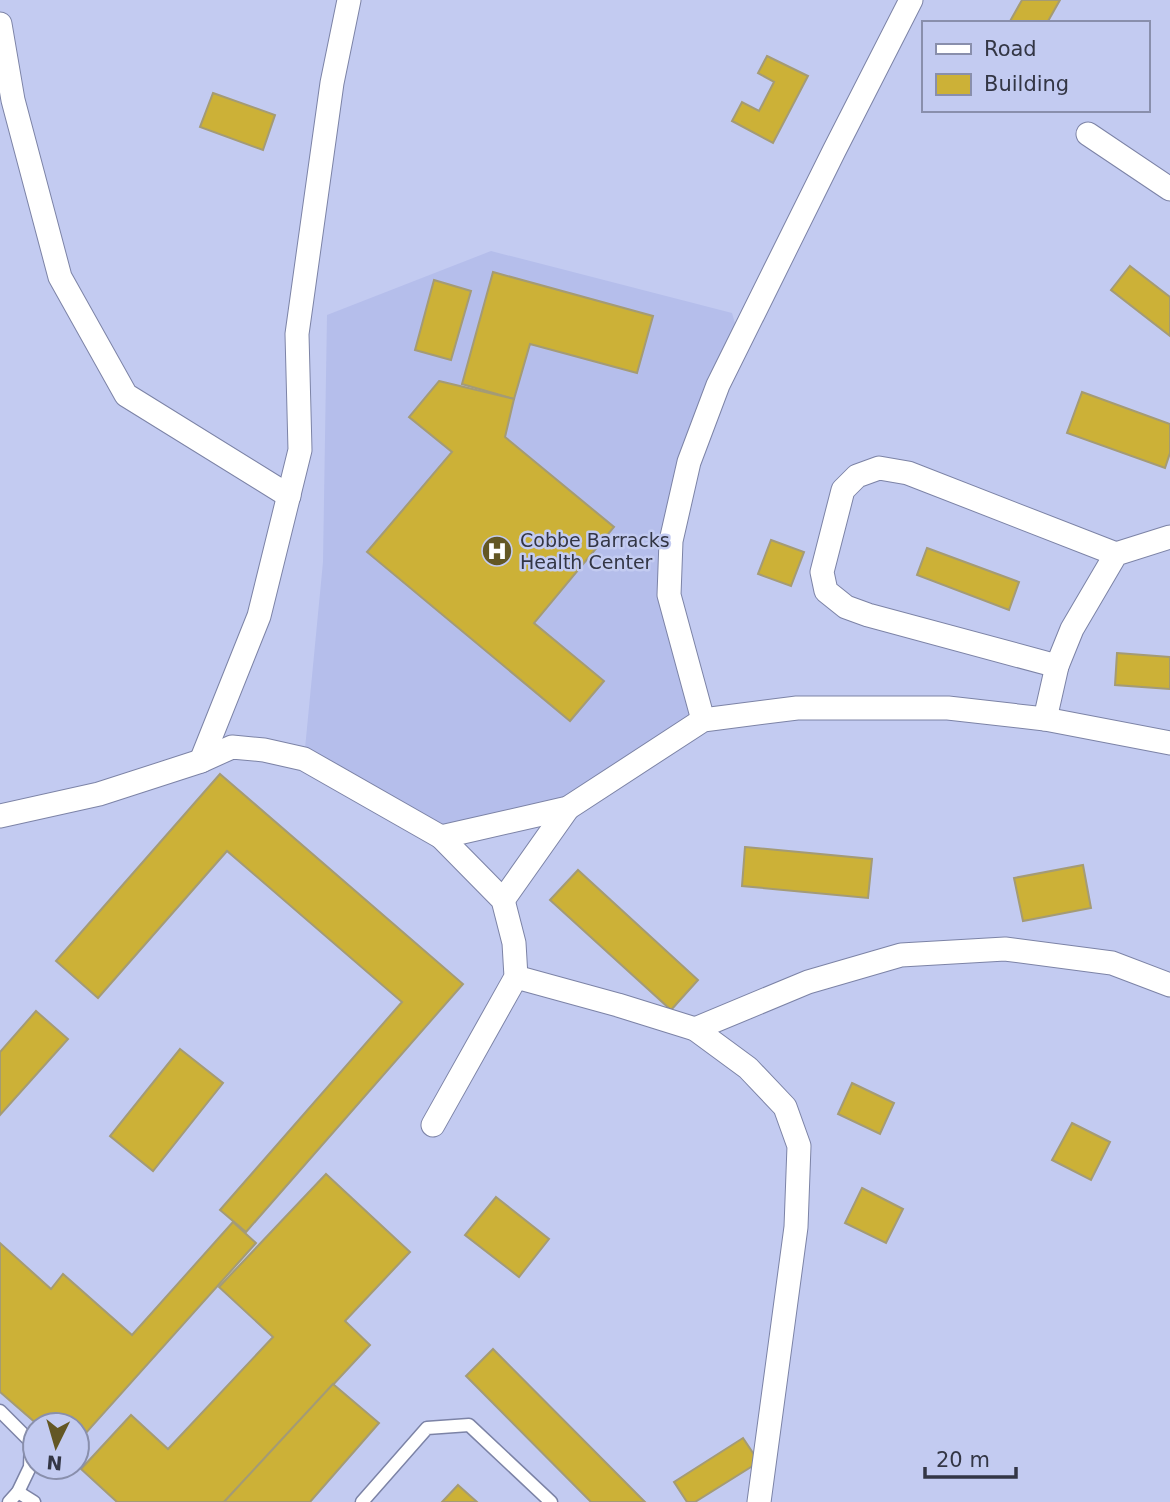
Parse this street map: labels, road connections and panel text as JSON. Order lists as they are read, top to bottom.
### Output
{
  "places": {
    "hospital": ["Cobbe Barracks Health Center"]
  },
  "legend": ["Road", "Building"],
  "scale_bar": "20 m",
  "north": "bottom"
}
